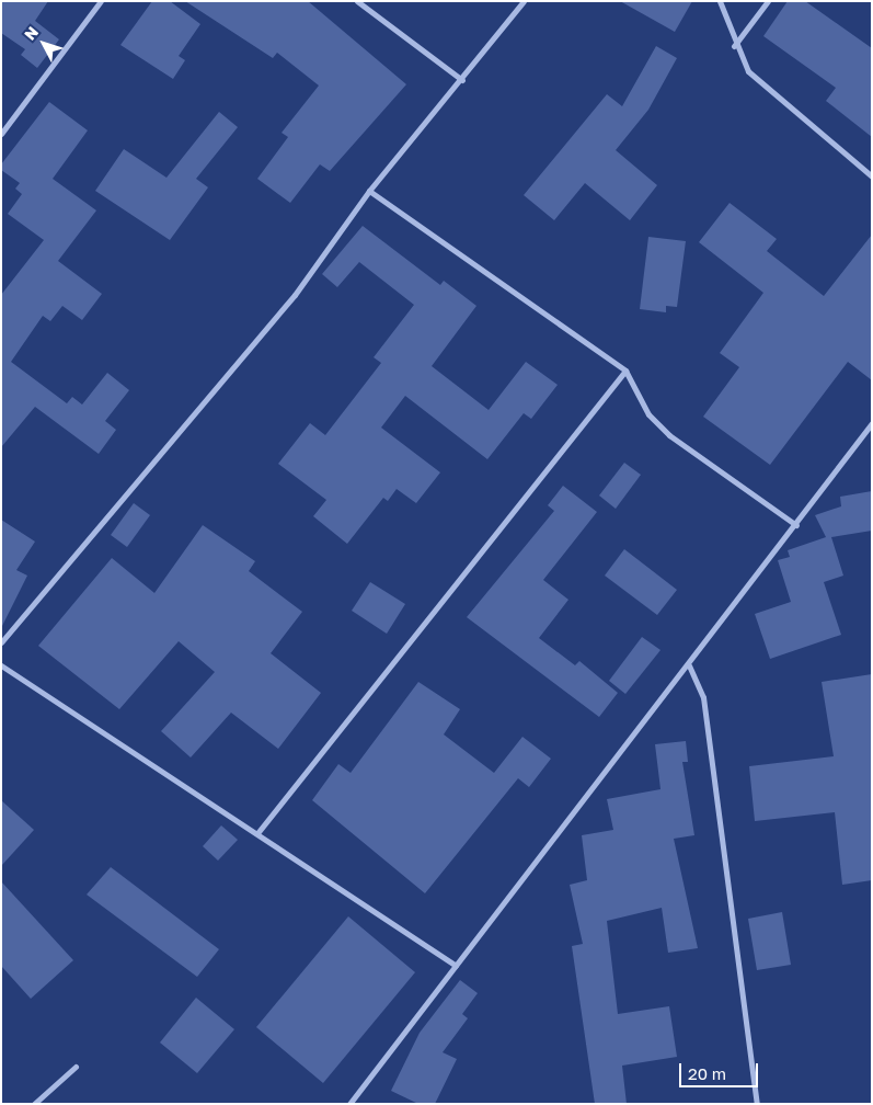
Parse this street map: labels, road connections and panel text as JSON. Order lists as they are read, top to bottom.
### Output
{
  "scale_bar": "20 m",
  "north": "top left"
}
